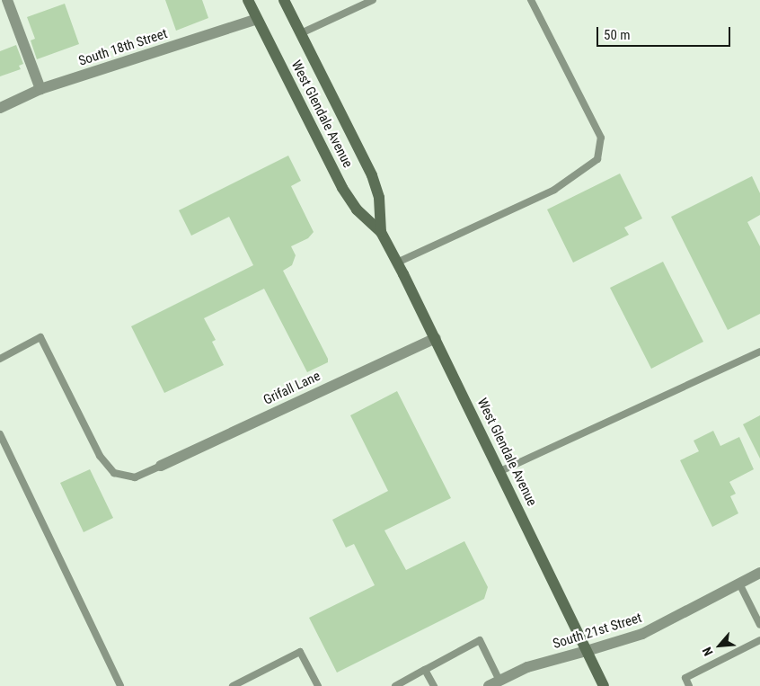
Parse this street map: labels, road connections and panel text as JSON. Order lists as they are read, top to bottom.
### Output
{
  "streets": {
    "main road": ["West Glendale Avenue"],
    "street": ["South 18th Street", "Grifall Lane", "South 21st Street"]
  },
  "crossings": [
    ["South 18th Street", "West Glendale Avenue"],
    ["West Glendale Avenue", "Grifall Lane"],
    ["West Glendale Avenue", "South 21st Street"]
  ],
  "scale_bar": "50 m",
  "north": "bottom left"
}
